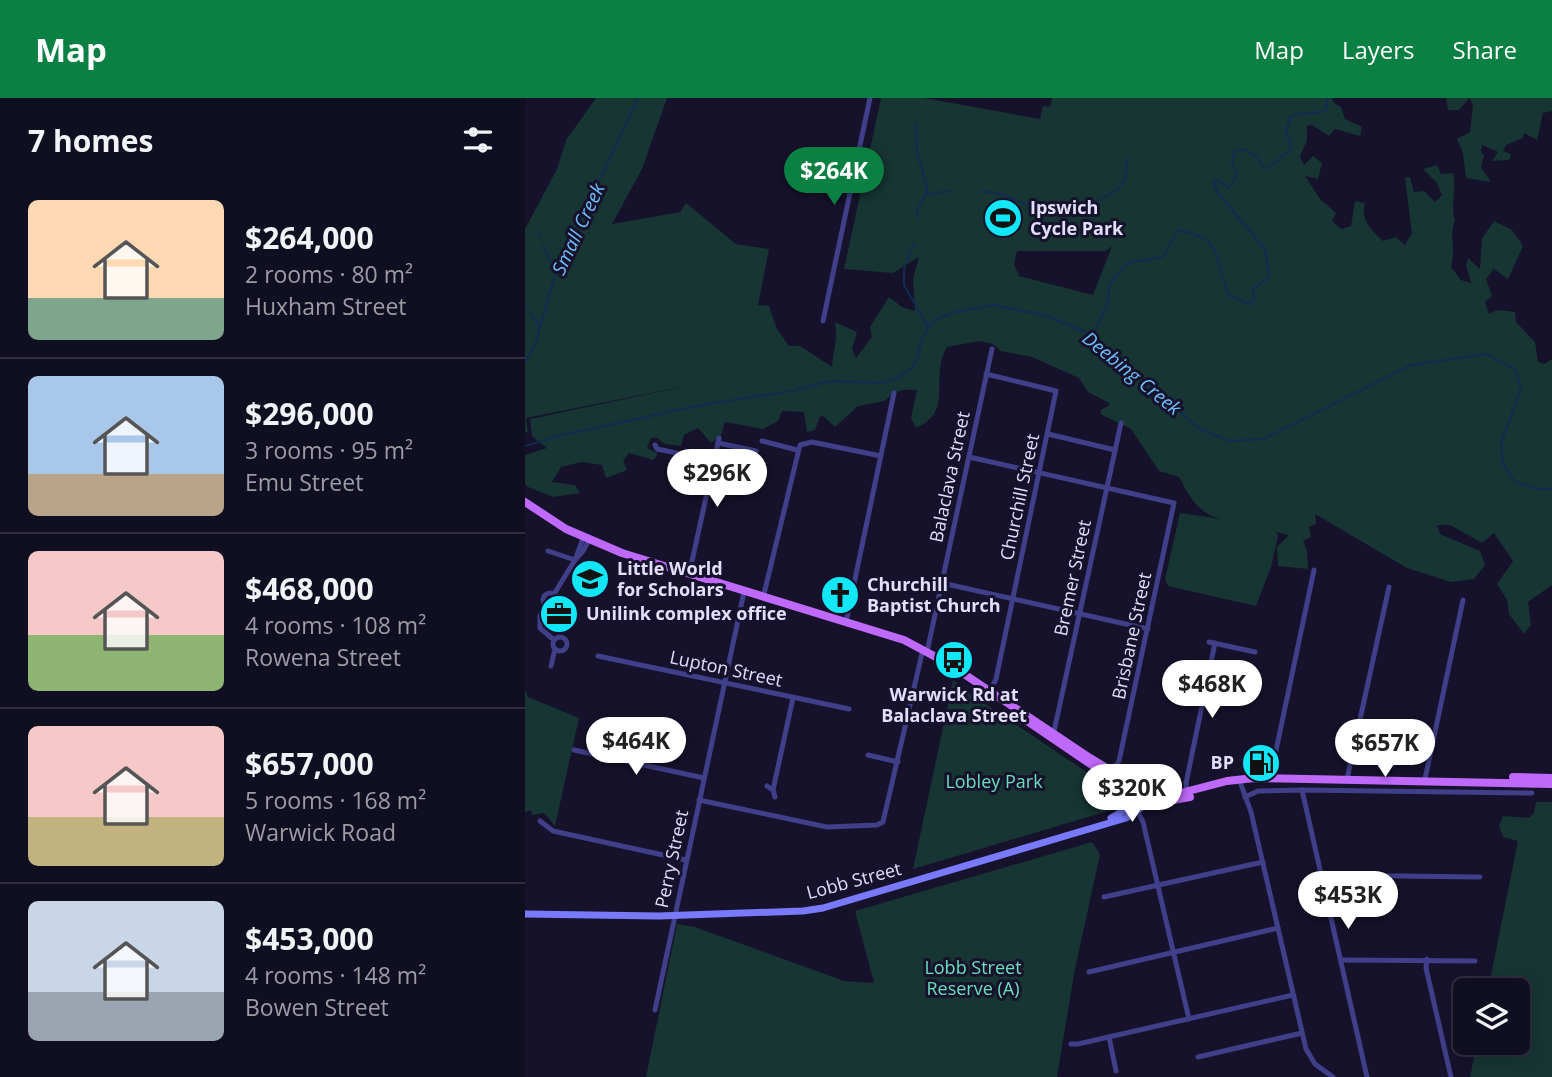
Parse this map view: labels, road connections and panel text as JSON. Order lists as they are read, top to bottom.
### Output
{
  "streets": {
    "main road": ["Lobb Street"],
    "street": [
      "Balaclava Street",
      "Churchill Street",
      "Bremer Street",
      "Brisbane Street",
      "Lupton Street",
      "Perry Street"
    ]
  },
  "crossings": [
    ["Balaclava Street", "Churchill Street"],
    ["Balaclava Street", "Perry Street"],
    ["Bremer Street", "Brisbane Street"],
    ["Lupton Street", "Perry Street"],
    ["Perry Street", "Lobb Street"]
  ],
  "water": ["Small Creek", "Deebing Creek"],
  "parks": ["Lobley Park", "Lobb Street Reserve (A)"],
  "places": {
    "sports": ["Ipswich Cycle Park"],
    "school or university": ["Little World for Scholars"],
    "church": ["Churchill Baptist Church"],
    "office": ["Unilink complex office"],
    "bus stop": ["Warwick Rd at Balaclava Street"],
    "fuel station": ["BP"]
  },
  "page": {
    "header": "Map",
    "nav": ["Map", "Layers", "Share"],
    "heading": "7 homes",
    "price": [
      "$264K",
      "$296K",
      "$468K",
      "$464K",
      "$657K",
      "$320K",
      "$453K"
    ],
    "list": [
      {
        "name": "$264,000",
        "note": "2 rooms · 80 m² · Huxham Street"
      },
      {
        "name": "$296,000",
        "note": "3 rooms · 95 m² · Emu Street"
      },
      {
        "name": "$468,000",
        "note": "4 rooms · 108 m² · Rowena Street"
      },
      {
        "name": "$657,000",
        "note": "5 rooms · 168 m² · Warwick Road"
      },
      {
        "name": "$453,000",
        "note": "4 rooms · 148 m² · Bowen Street"
      }
    ]
  }
}
